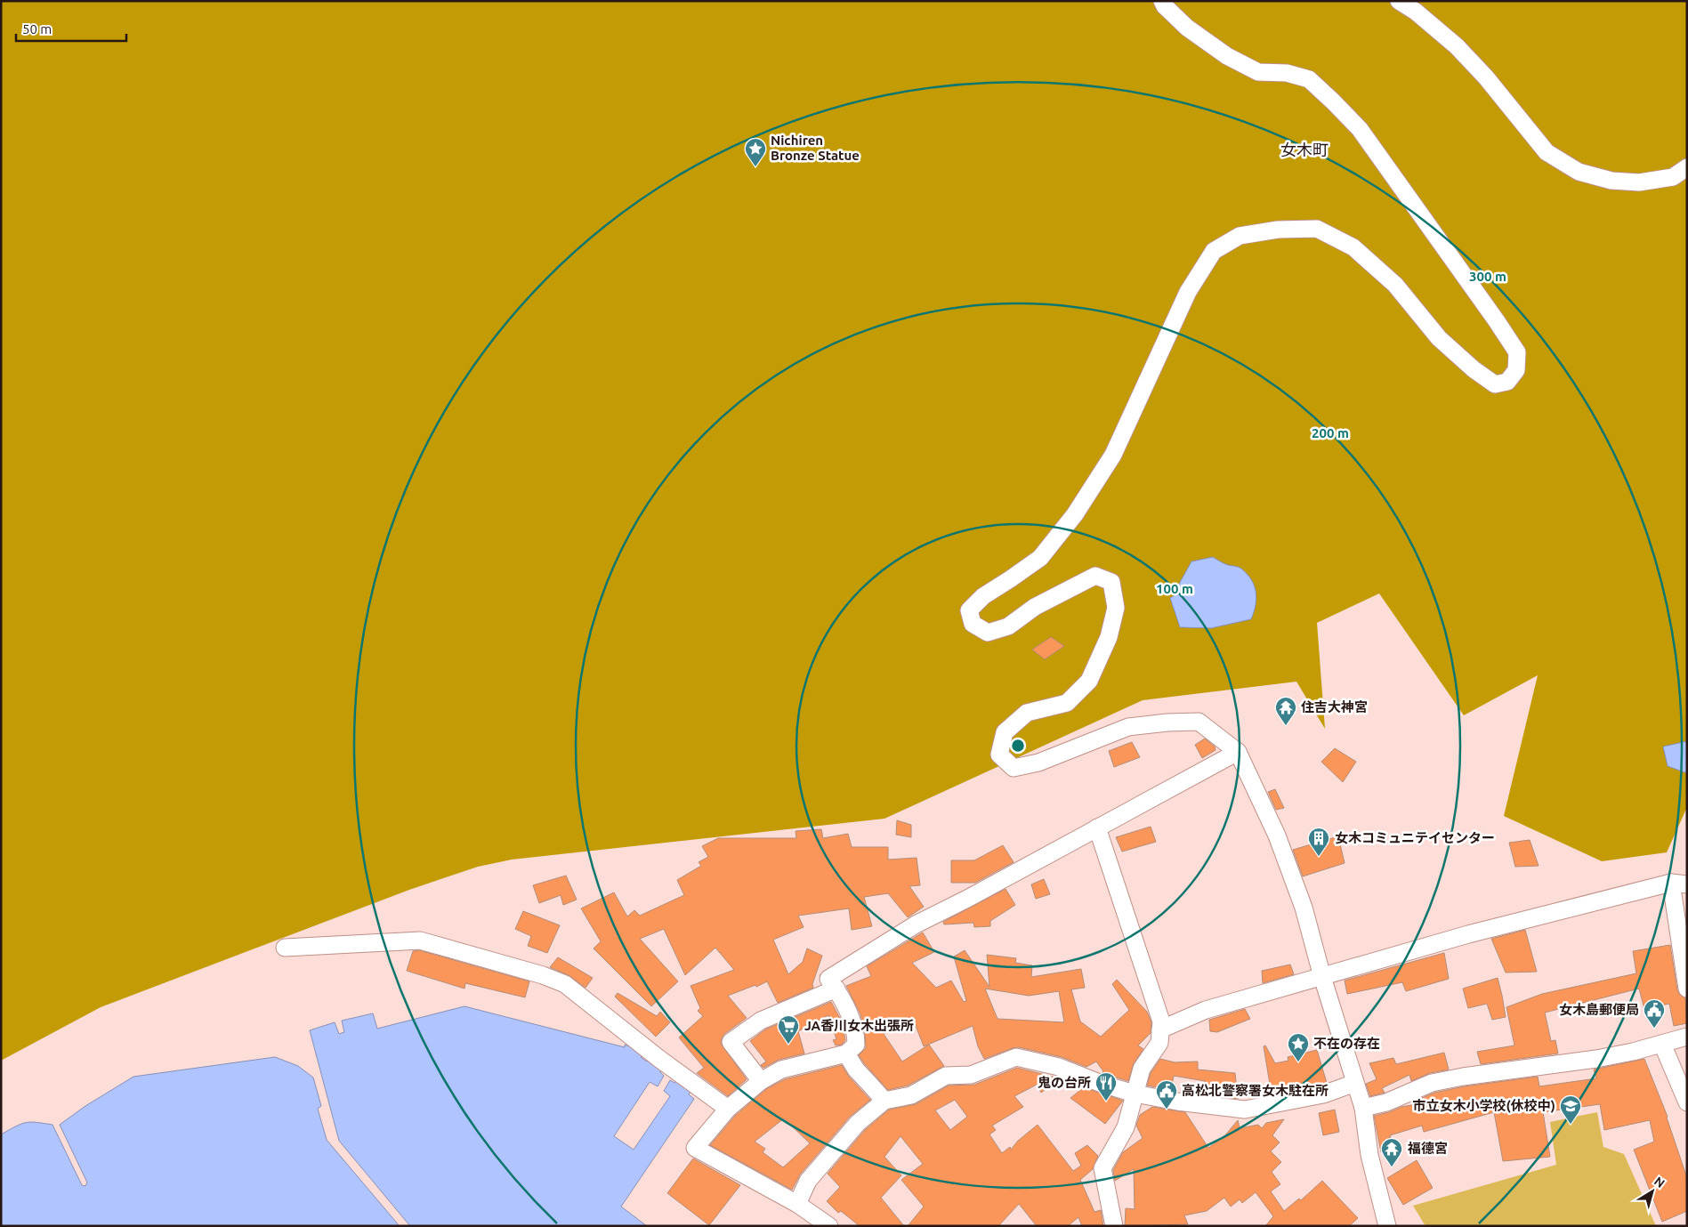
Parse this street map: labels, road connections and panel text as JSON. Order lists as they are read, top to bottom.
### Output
{
  "districts": ["女木町"],
  "places": {
    "place": ["Nichiren Bronze Statue", "不在の存在"],
    "temple": ["住吉大神宮", "福德宮"],
    "building": ["女木コミュニテイセンター"],
    "public building": ["女木島郵便局", "高松北警察署女木駐在所"],
    "supermarket": ["JA香川女木出張所"],
    "restaurant": ["鬼の台所"],
    "school or university": ["市立女木小学校(休校中)"]
  },
  "scale_bar": "50 m",
  "north": "top right",
  "rings": ["300 m", "200 m", "100 m"]
}
